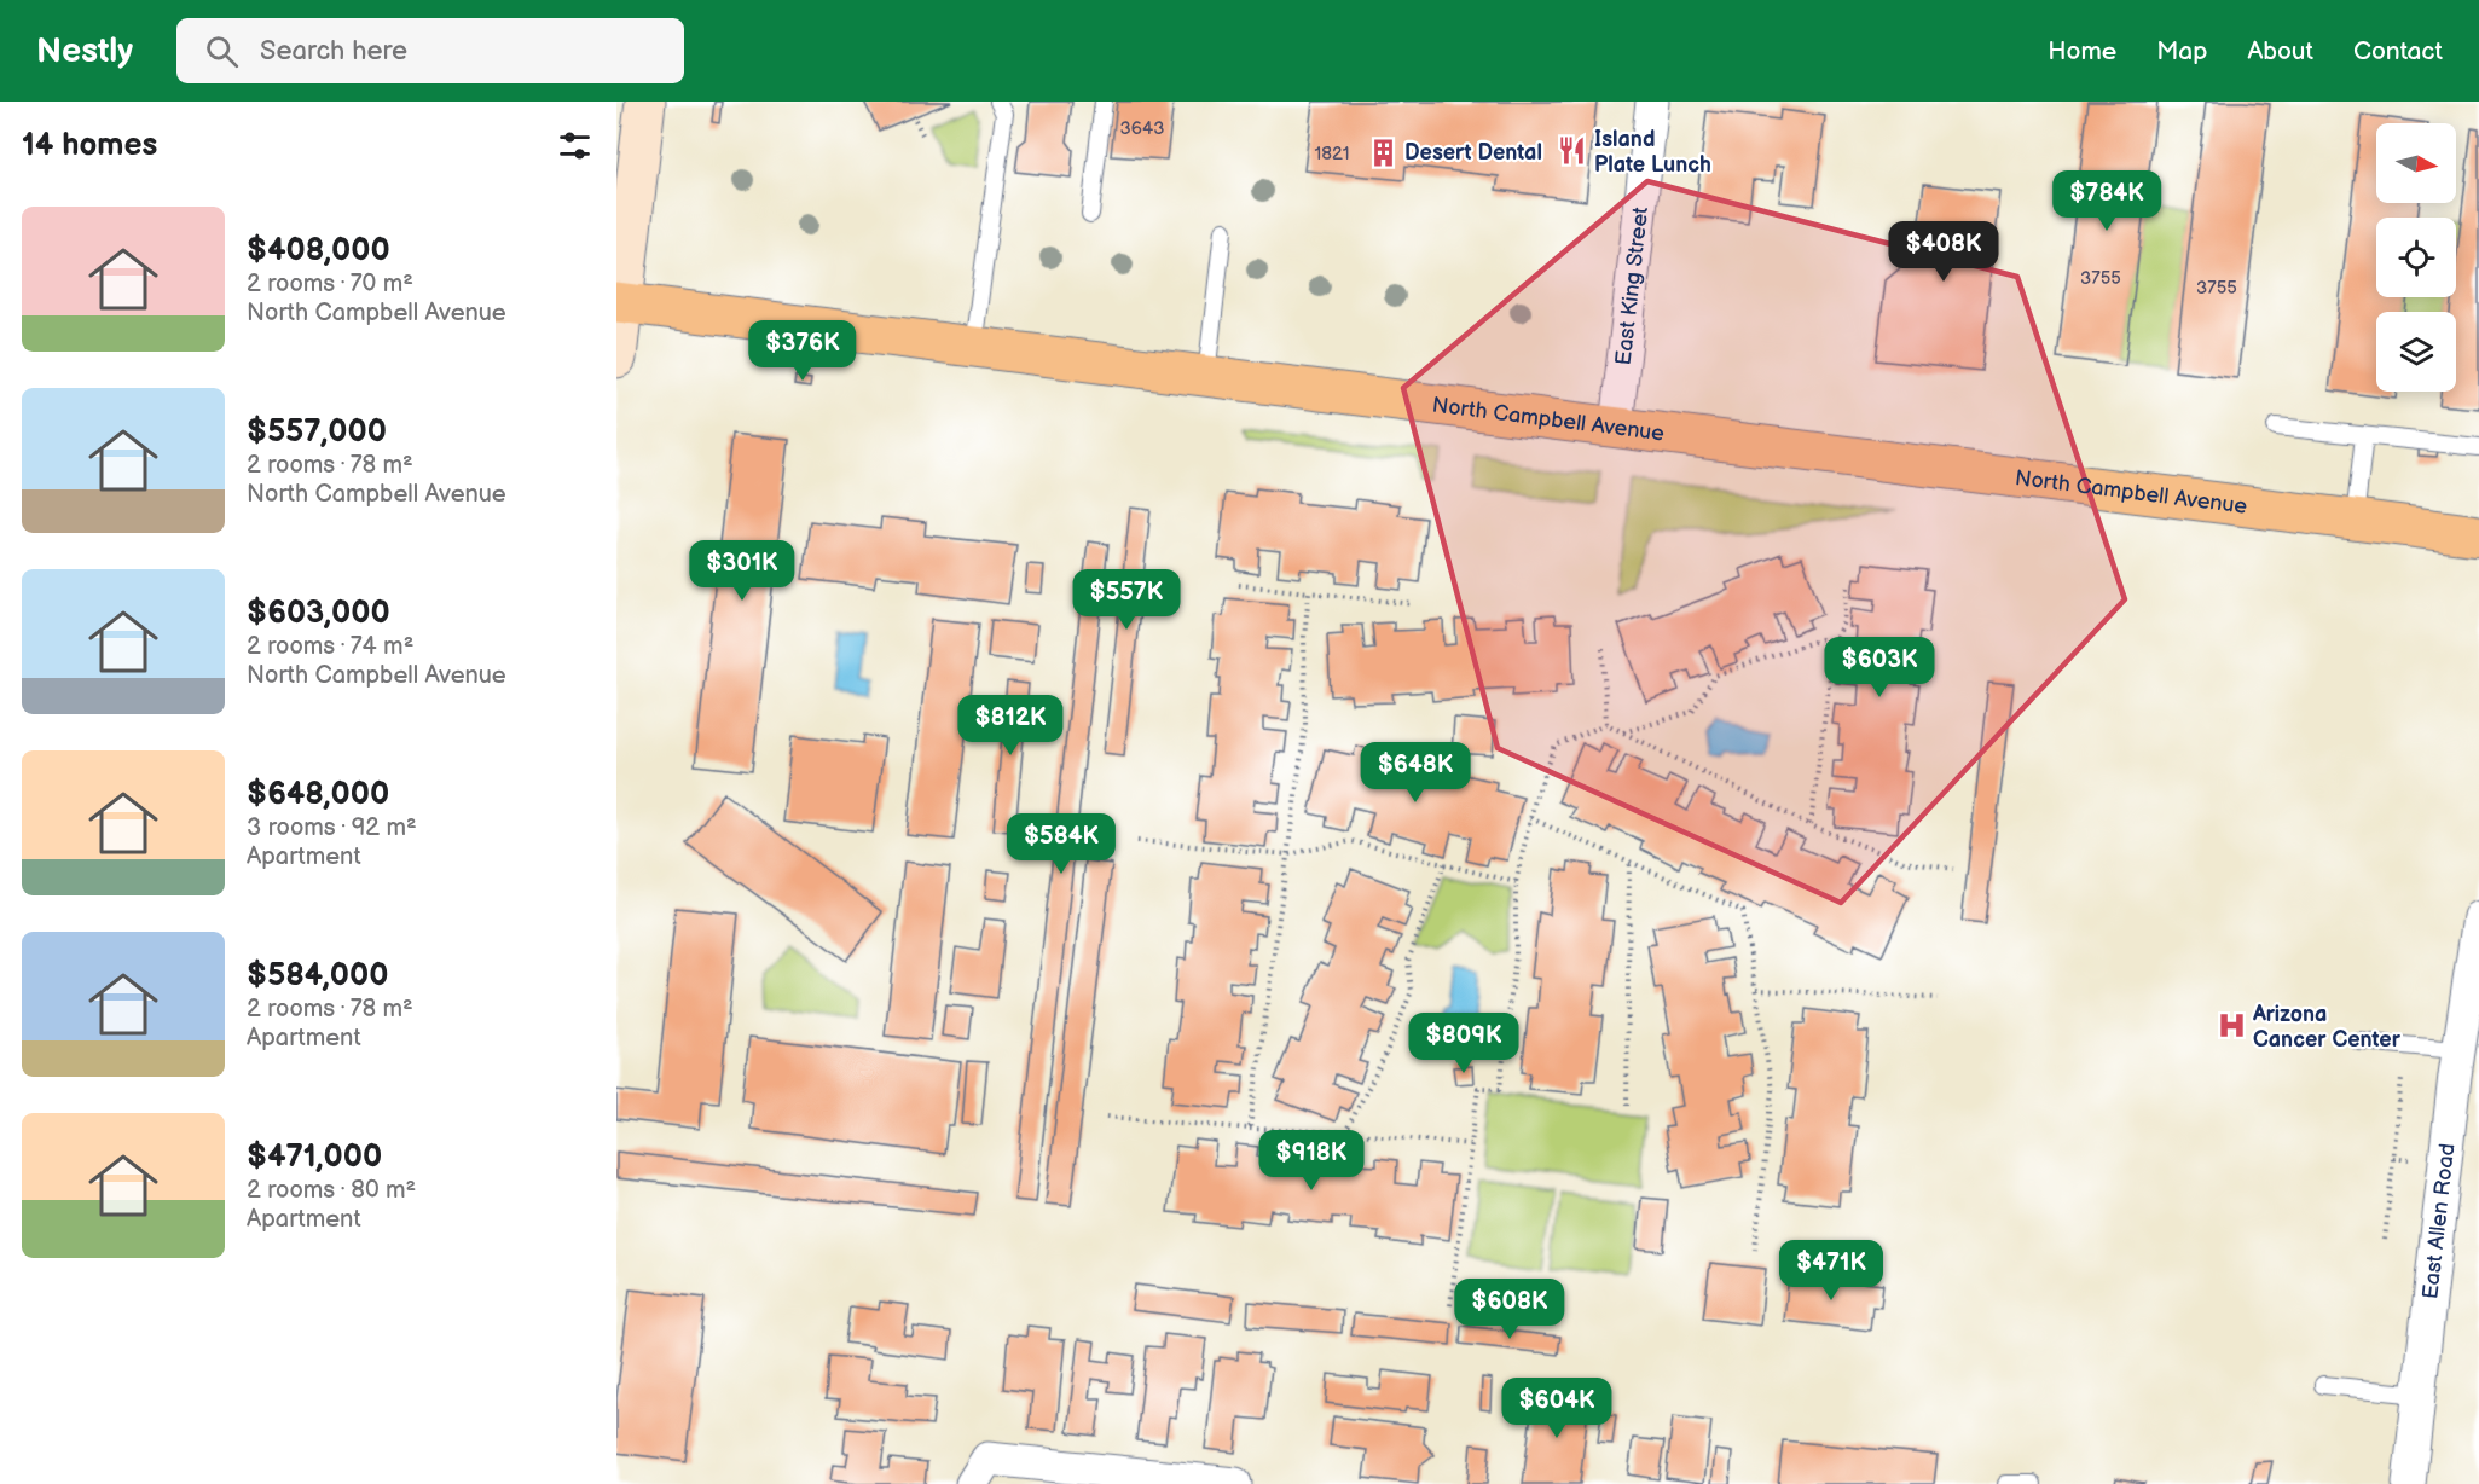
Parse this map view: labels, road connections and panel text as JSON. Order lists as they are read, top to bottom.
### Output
{
  "streets": {
    "main road": ["North Campbell Avenue"],
    "street": ["East King Street", "East Allen Road"]
  },
  "crossings": [
    ["East King Street", "North Campbell Avenue"]
  ],
  "places": {
    "restaurant": ["Island Plate Lunch"],
    "building": ["Desert Dental"],
    "hospital": ["Arizona Cancer Center"]
  },
  "house_numbers": [
    "3643",
    "1821",
    "3755",
    "3755"
  ],
  "north": "right",
  "page": {
    "header": "Nestly",
    "search": "Search here",
    "nav": [
      "Home",
      "Map",
      "About",
      "Contact"
    ],
    "heading": "14 homes",
    "price": [
      "$784K",
      "$408K",
      "$376K",
      "$301K",
      "$557K",
      "$603K",
      "$812K",
      "$648K",
      "$584K",
      "$809K",
      "$918K",
      "$471K",
      "$608K",
      "$604K"
    ],
    "list": [
      {
        "name": "$408,000",
        "note": "2 rooms · 70 m² · North Campbell Avenue"
      },
      {
        "name": "$557,000",
        "note": "2 rooms · 78 m² · North Campbell Avenue"
      },
      {
        "name": "$603,000",
        "note": "2 rooms · 74 m² · North Campbell Avenue"
      },
      {
        "name": "$648,000",
        "note": "3 rooms · 92 m² · Apartment"
      },
      {
        "name": "$584,000",
        "note": "2 rooms · 78 m² · Apartment"
      },
      {
        "name": "$471,000",
        "note": "2 rooms · 80 m² · Apartment"
      }
    ]
  }
}
